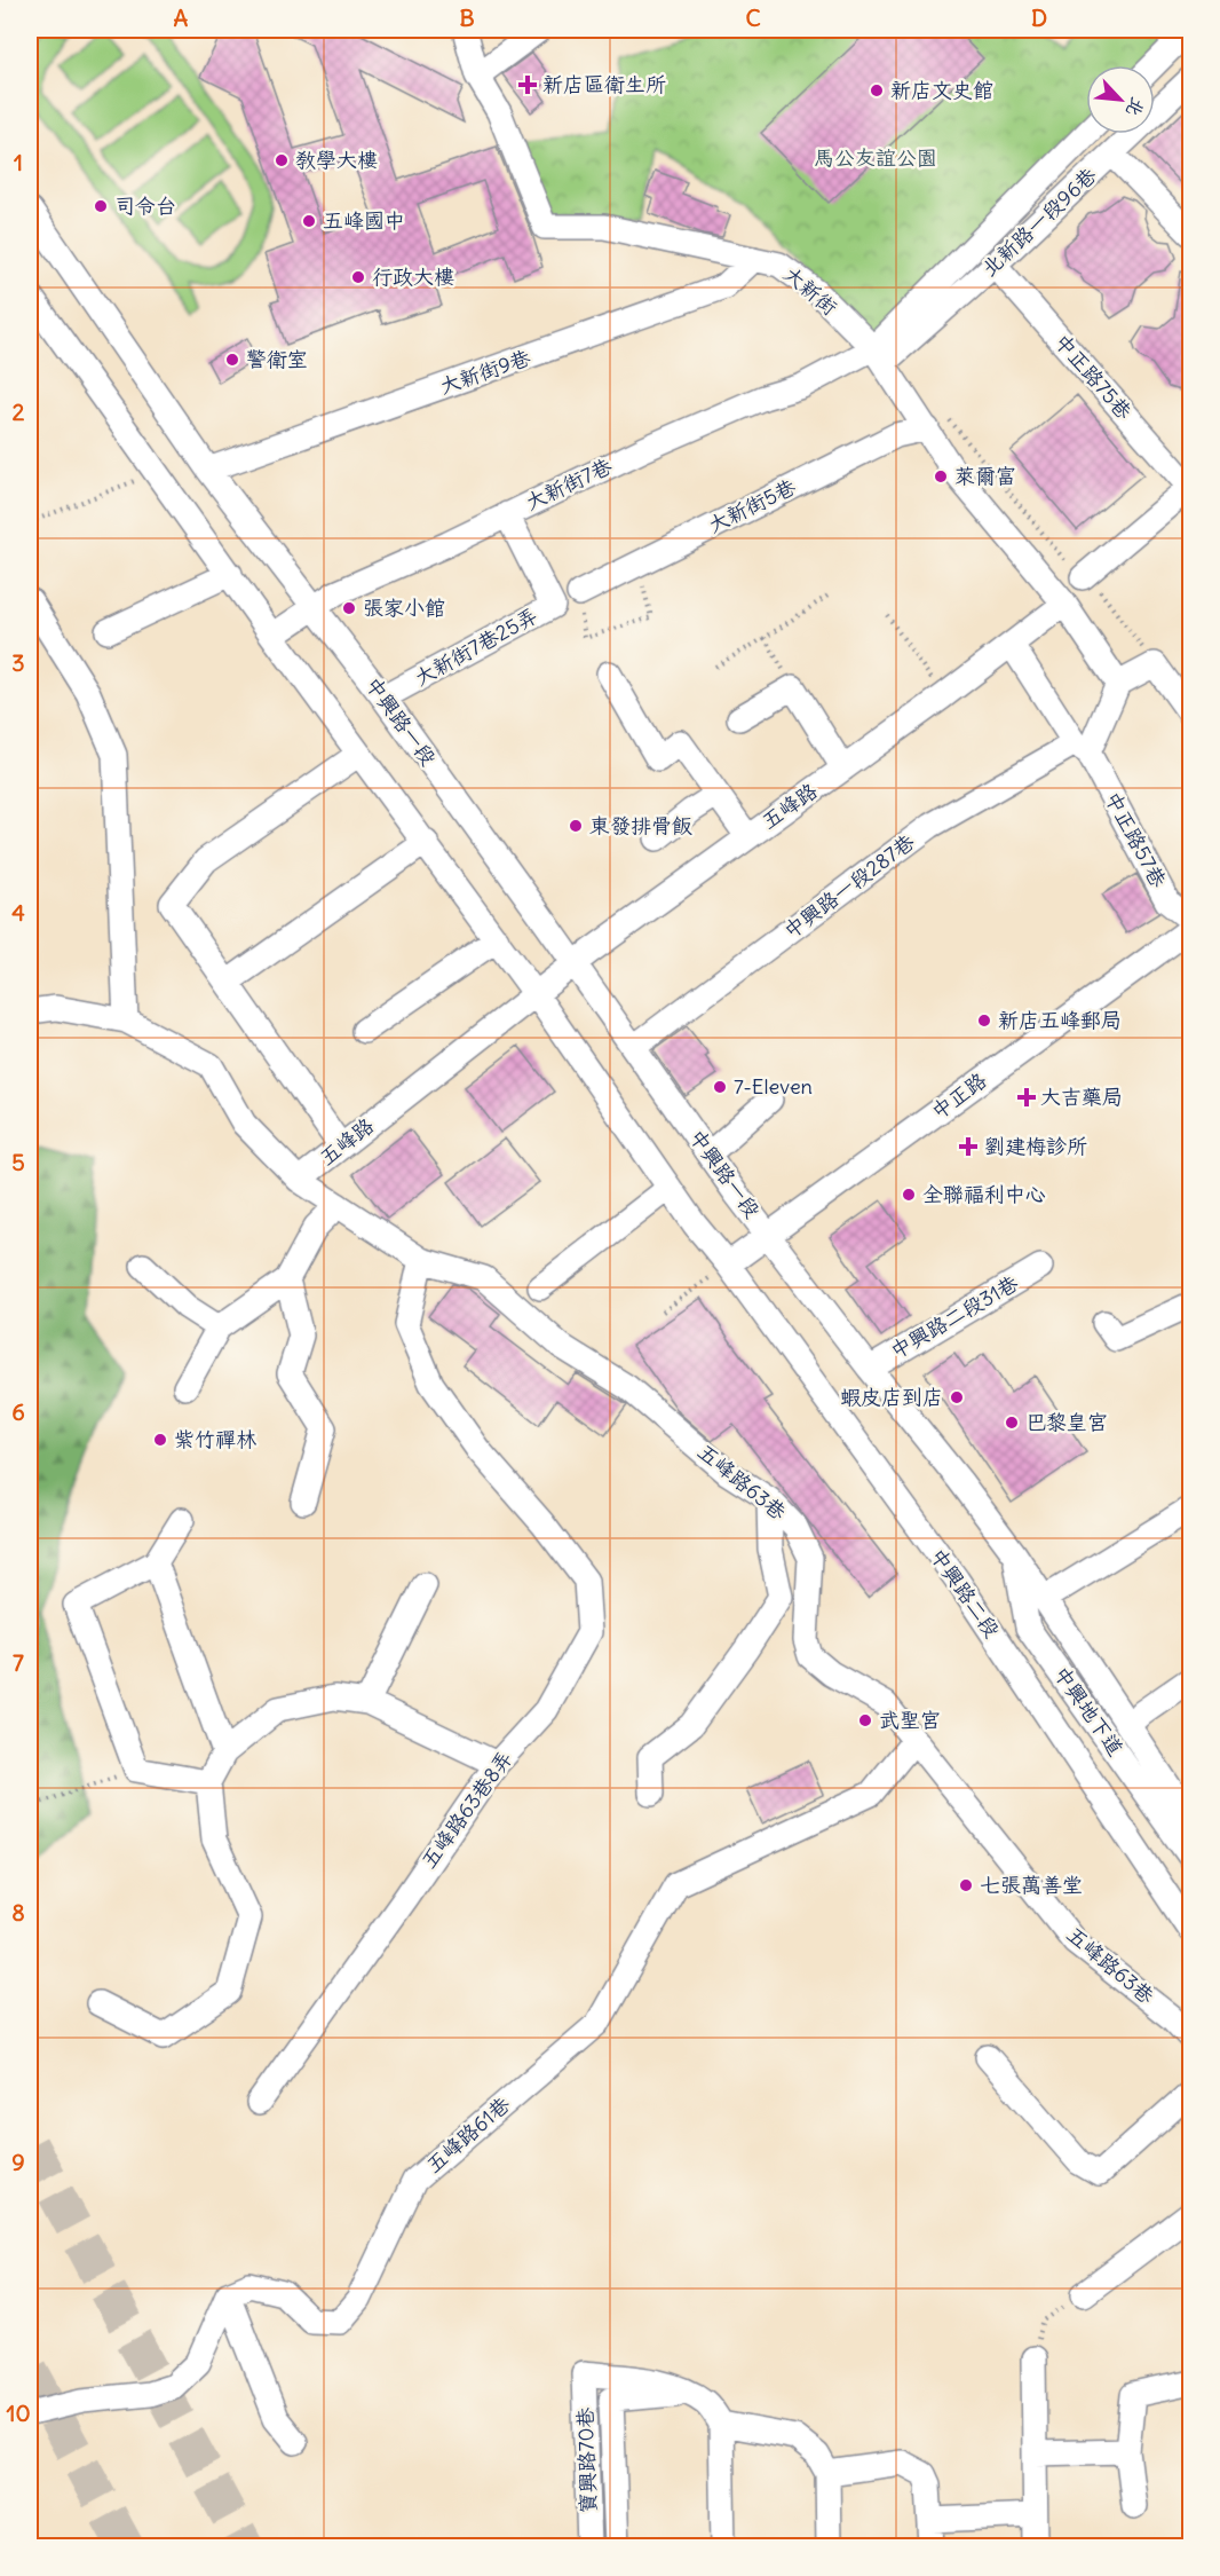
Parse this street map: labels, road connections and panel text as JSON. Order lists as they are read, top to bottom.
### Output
{
  "streets": {
    "street": [
      "北新路一段96巷",
      "大新街",
      "大新街9巷",
      "中正路75巷",
      "大新街7巷",
      "大新街5巷",
      "大新街7巷25弄",
      "中興路一段",
      "五峰路",
      "中正路57巷",
      "中興路一段287巷",
      "中正路",
      "中興路二段31巷",
      "五峰路63巷",
      "中興路二段",
      "中興地下道",
      "五峰路63巷8弄",
      "五峰路61巷",
      "寶興路70巷"
    ]
  },
  "crossings": [
    ["北新路一段96巷", "大新街"],
    ["北新路一段96巷", "中正路75巷"],
    ["北新路一段96巷", "大新街7巷"],
    ["大新街", "大新街9巷"],
    ["大新街", "大新街7巷"],
    ["大新街", "大新街5巷"],
    ["大新街", "五峰路"],
    ["大新街9巷", "中興路一段"],
    ["大新街7巷", "大新街7巷25弄"],
    ["大新街7巷", "中興路一段"],
    ["大新街7巷25弄", "中興路一段"],
    ["中興路一段", "五峰路"],
    ["中興路一段", "中興路一段287巷"],
    ["中興路一段", "中正路"],
    ["五峰路", "五峰路63巷"],
    ["中正路57巷", "中興路一段287巷"],
    ["中正路", "中興路二段"],
    ["五峰路63巷", "五峰路63巷8弄"],
    ["五峰路63巷", "五峰路61巷"]
  ],
  "parks": ["馬公友誼公園"],
  "places": {
    "health": ["新店區衛生所", "大吉藥局", "劉建梅診所"],
    "other": [
      "新店文史館",
      "教學大樓",
      "司令台",
      "五峰國中",
      "行政大樓",
      "警衛室",
      "萊爾富",
      "張家小館",
      "東發排骨飯",
      "新店五峰郵局",
      "7-Eleven",
      "全聯福利中心",
      "蝦皮店到店",
      "巴黎皇宮",
      "紫竹禪林",
      "武聖宮",
      "七張萬善堂"
    ]
  },
  "north": "bottom right",
  "grid": {
    "columns": [
      "A",
      "B",
      "C",
      "D"
    ],
    "rows": [
      "1",
      "2",
      "3",
      "4",
      "5",
      "6",
      "7",
      "8",
      "9",
      "10"
    ]
  }
}
